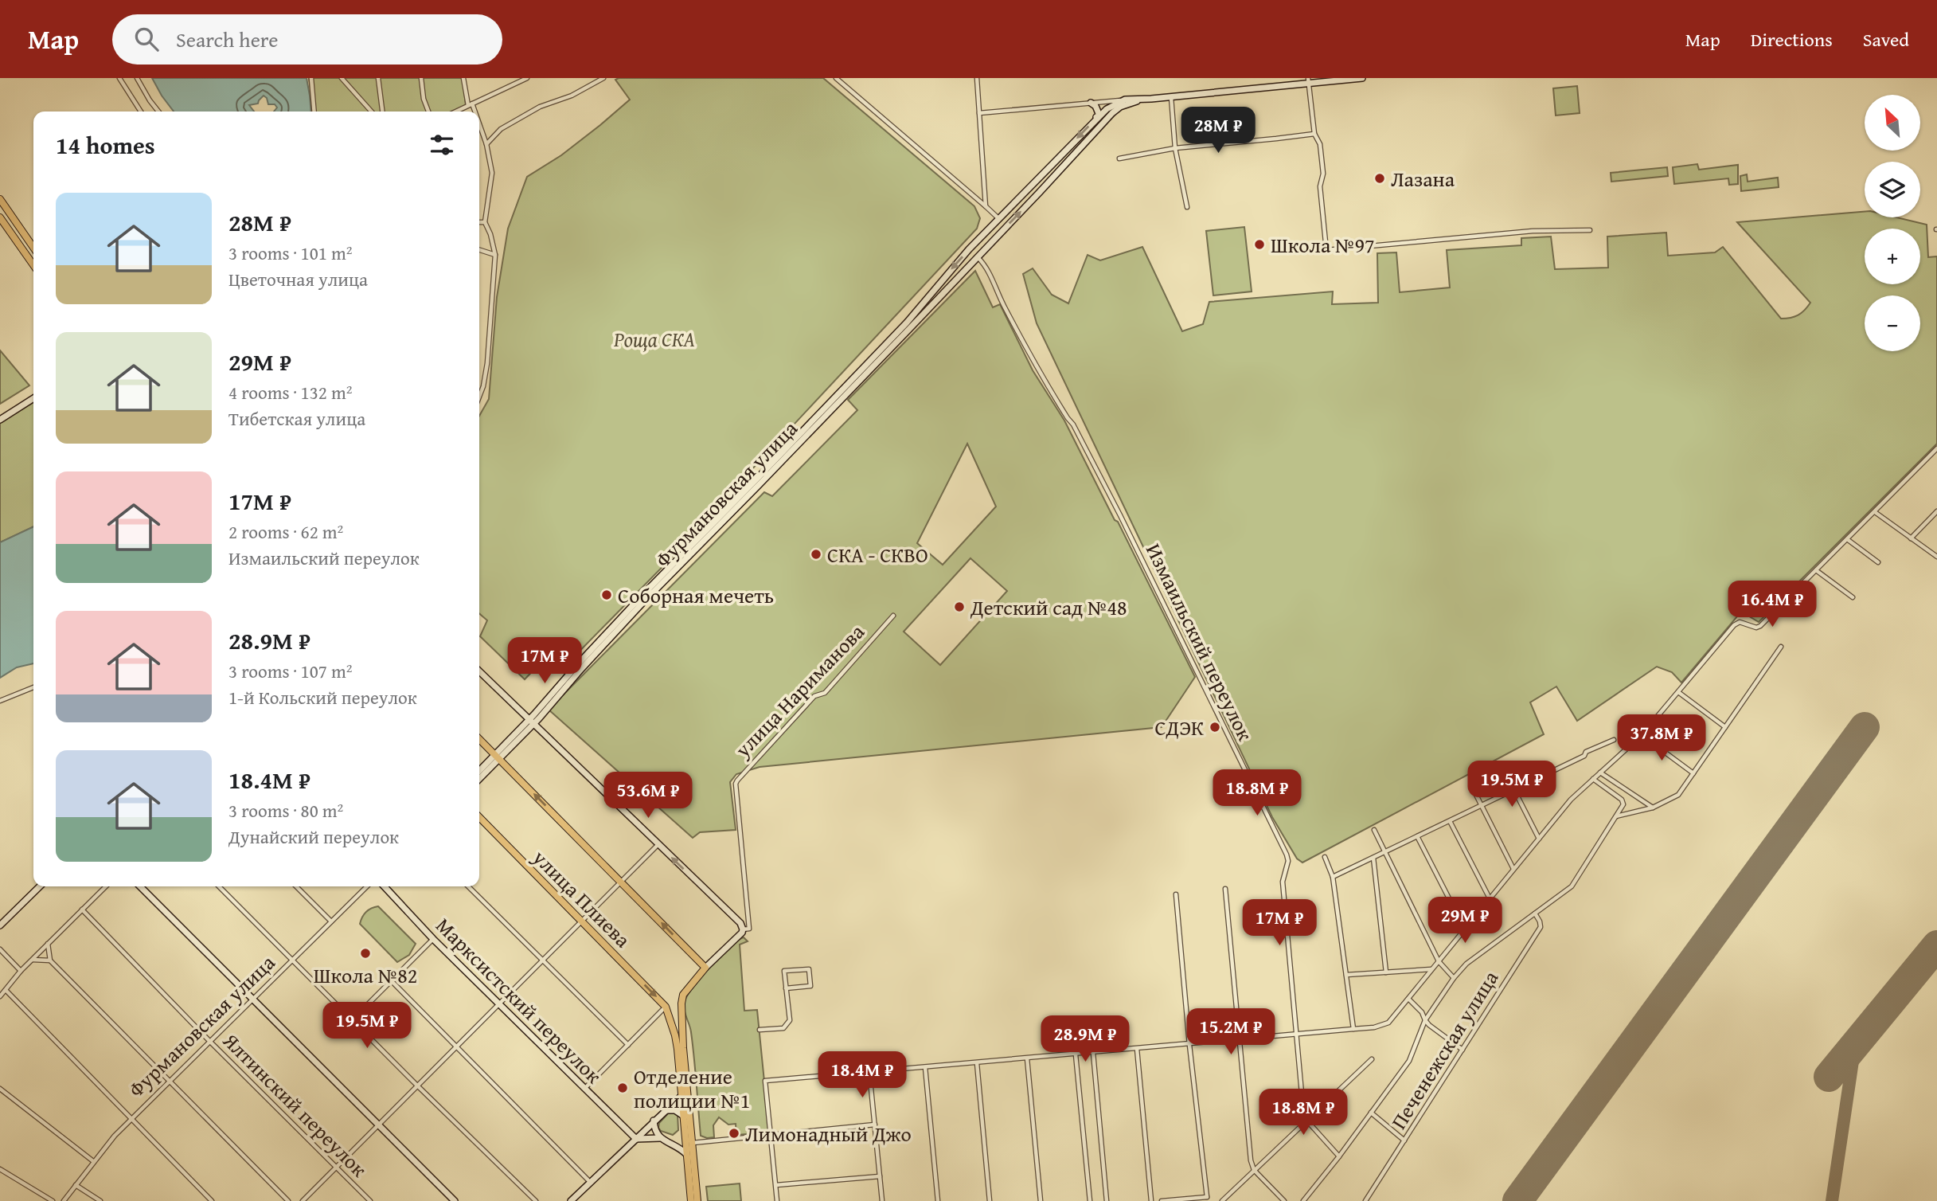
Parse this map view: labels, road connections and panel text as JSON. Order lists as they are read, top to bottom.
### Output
{
  "streets": {
    "main road": ["Фурмановская улица", "улица Плиева", "Марксистский переулок"],
    "street": [
      "Измаильский переулок",
      "улица Нариманова",
      "Печенежская улица",
      "Ялтинский переулок"
    ]
  },
  "crossings": [
    ["Фурмановская улица", "Ялтинский переулок"]
  ],
  "parks": ["Роща СКА"],
  "places": [
    "Лазана",
    "Школа №97",
    "СКА - СКВО",
    "Соборная мечеть",
    "Детский сад №48",
    "СДЭК",
    "Школа №82",
    "Отделение полиции №1",
    "Лимонадный Джо"
  ],
  "north": "top left",
  "page": {
    "header": "Map",
    "search": "Search here",
    "nav": ["Map", "Directions", "Saved"],
    "map_buttons": ["+", "−"],
    "price": [
      "28M ₽",
      "16.4M ₽",
      "17M ₽",
      "37.8M ₽",
      "19.5M ₽",
      "18.8M ₽",
      "53.6M ₽",
      "29M ₽",
      "17M ₽",
      "19.5M ₽",
      "15.2M ₽",
      "28.9M ₽",
      "18.4M ₽",
      "18.8M ₽"
    ],
    "heading": "14 homes",
    "list": [
      {
        "name": "28M ₽",
        "note": "3 rooms · 101 m² · Цветочная улица"
      },
      {
        "name": "29M ₽",
        "note": "4 rooms · 132 m² · Тибетская улица"
      },
      {
        "name": "17M ₽",
        "note": "2 rooms · 62 m² · Измаильский переулок"
      },
      {
        "name": "28.9M ₽",
        "note": "3 rooms · 107 m² · 1-й Кольский переулок"
      },
      {
        "name": "18.4M ₽",
        "note": "3 rooms · 80 m² · Дунайский переулок"
      }
    ]
  }
}
